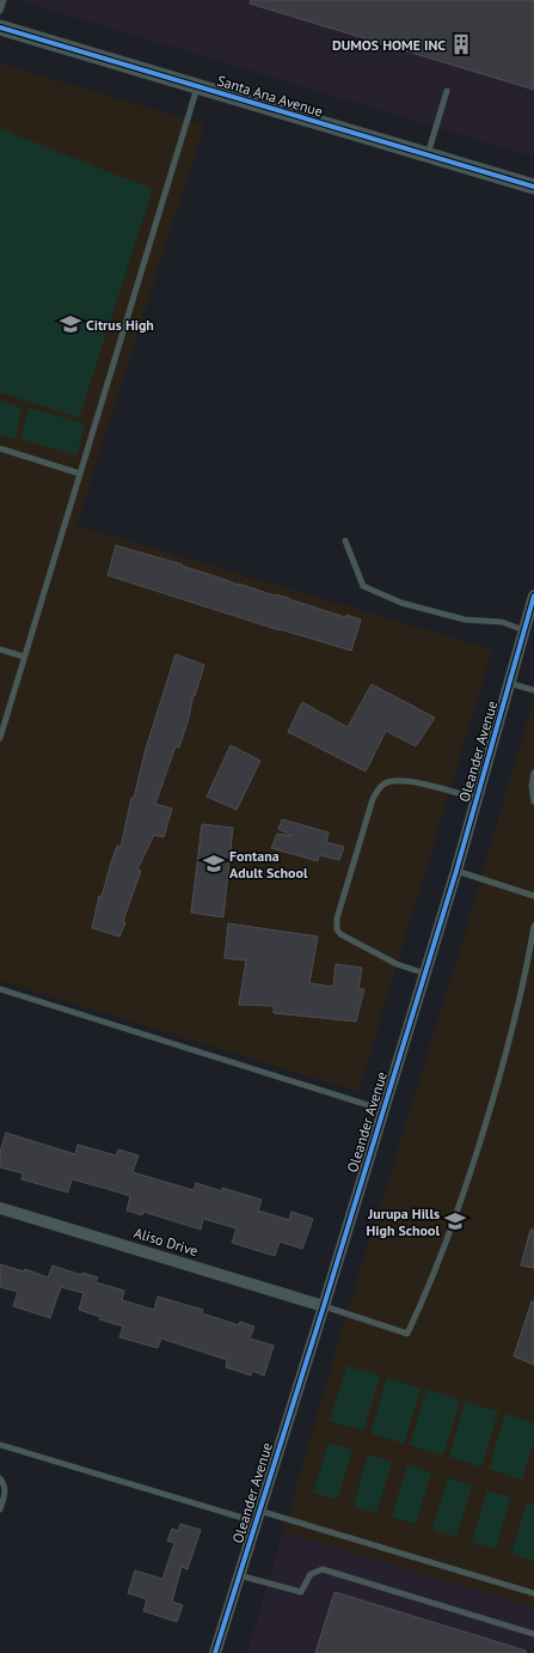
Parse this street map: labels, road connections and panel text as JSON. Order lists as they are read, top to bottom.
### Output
{
  "streets": {
    "street": ["Santa Ana Avenue", "Oleander Avenue", "Aliso Drive"]
  },
  "crossings": [
    ["Oleander Avenue", "Aliso Drive"]
  ],
  "places": {
    "building": ["DUMOS HOME INC"],
    "school or university": ["Citrus High", "Fontana Adult School", "Jurupa Hills High School"]
  }
}
